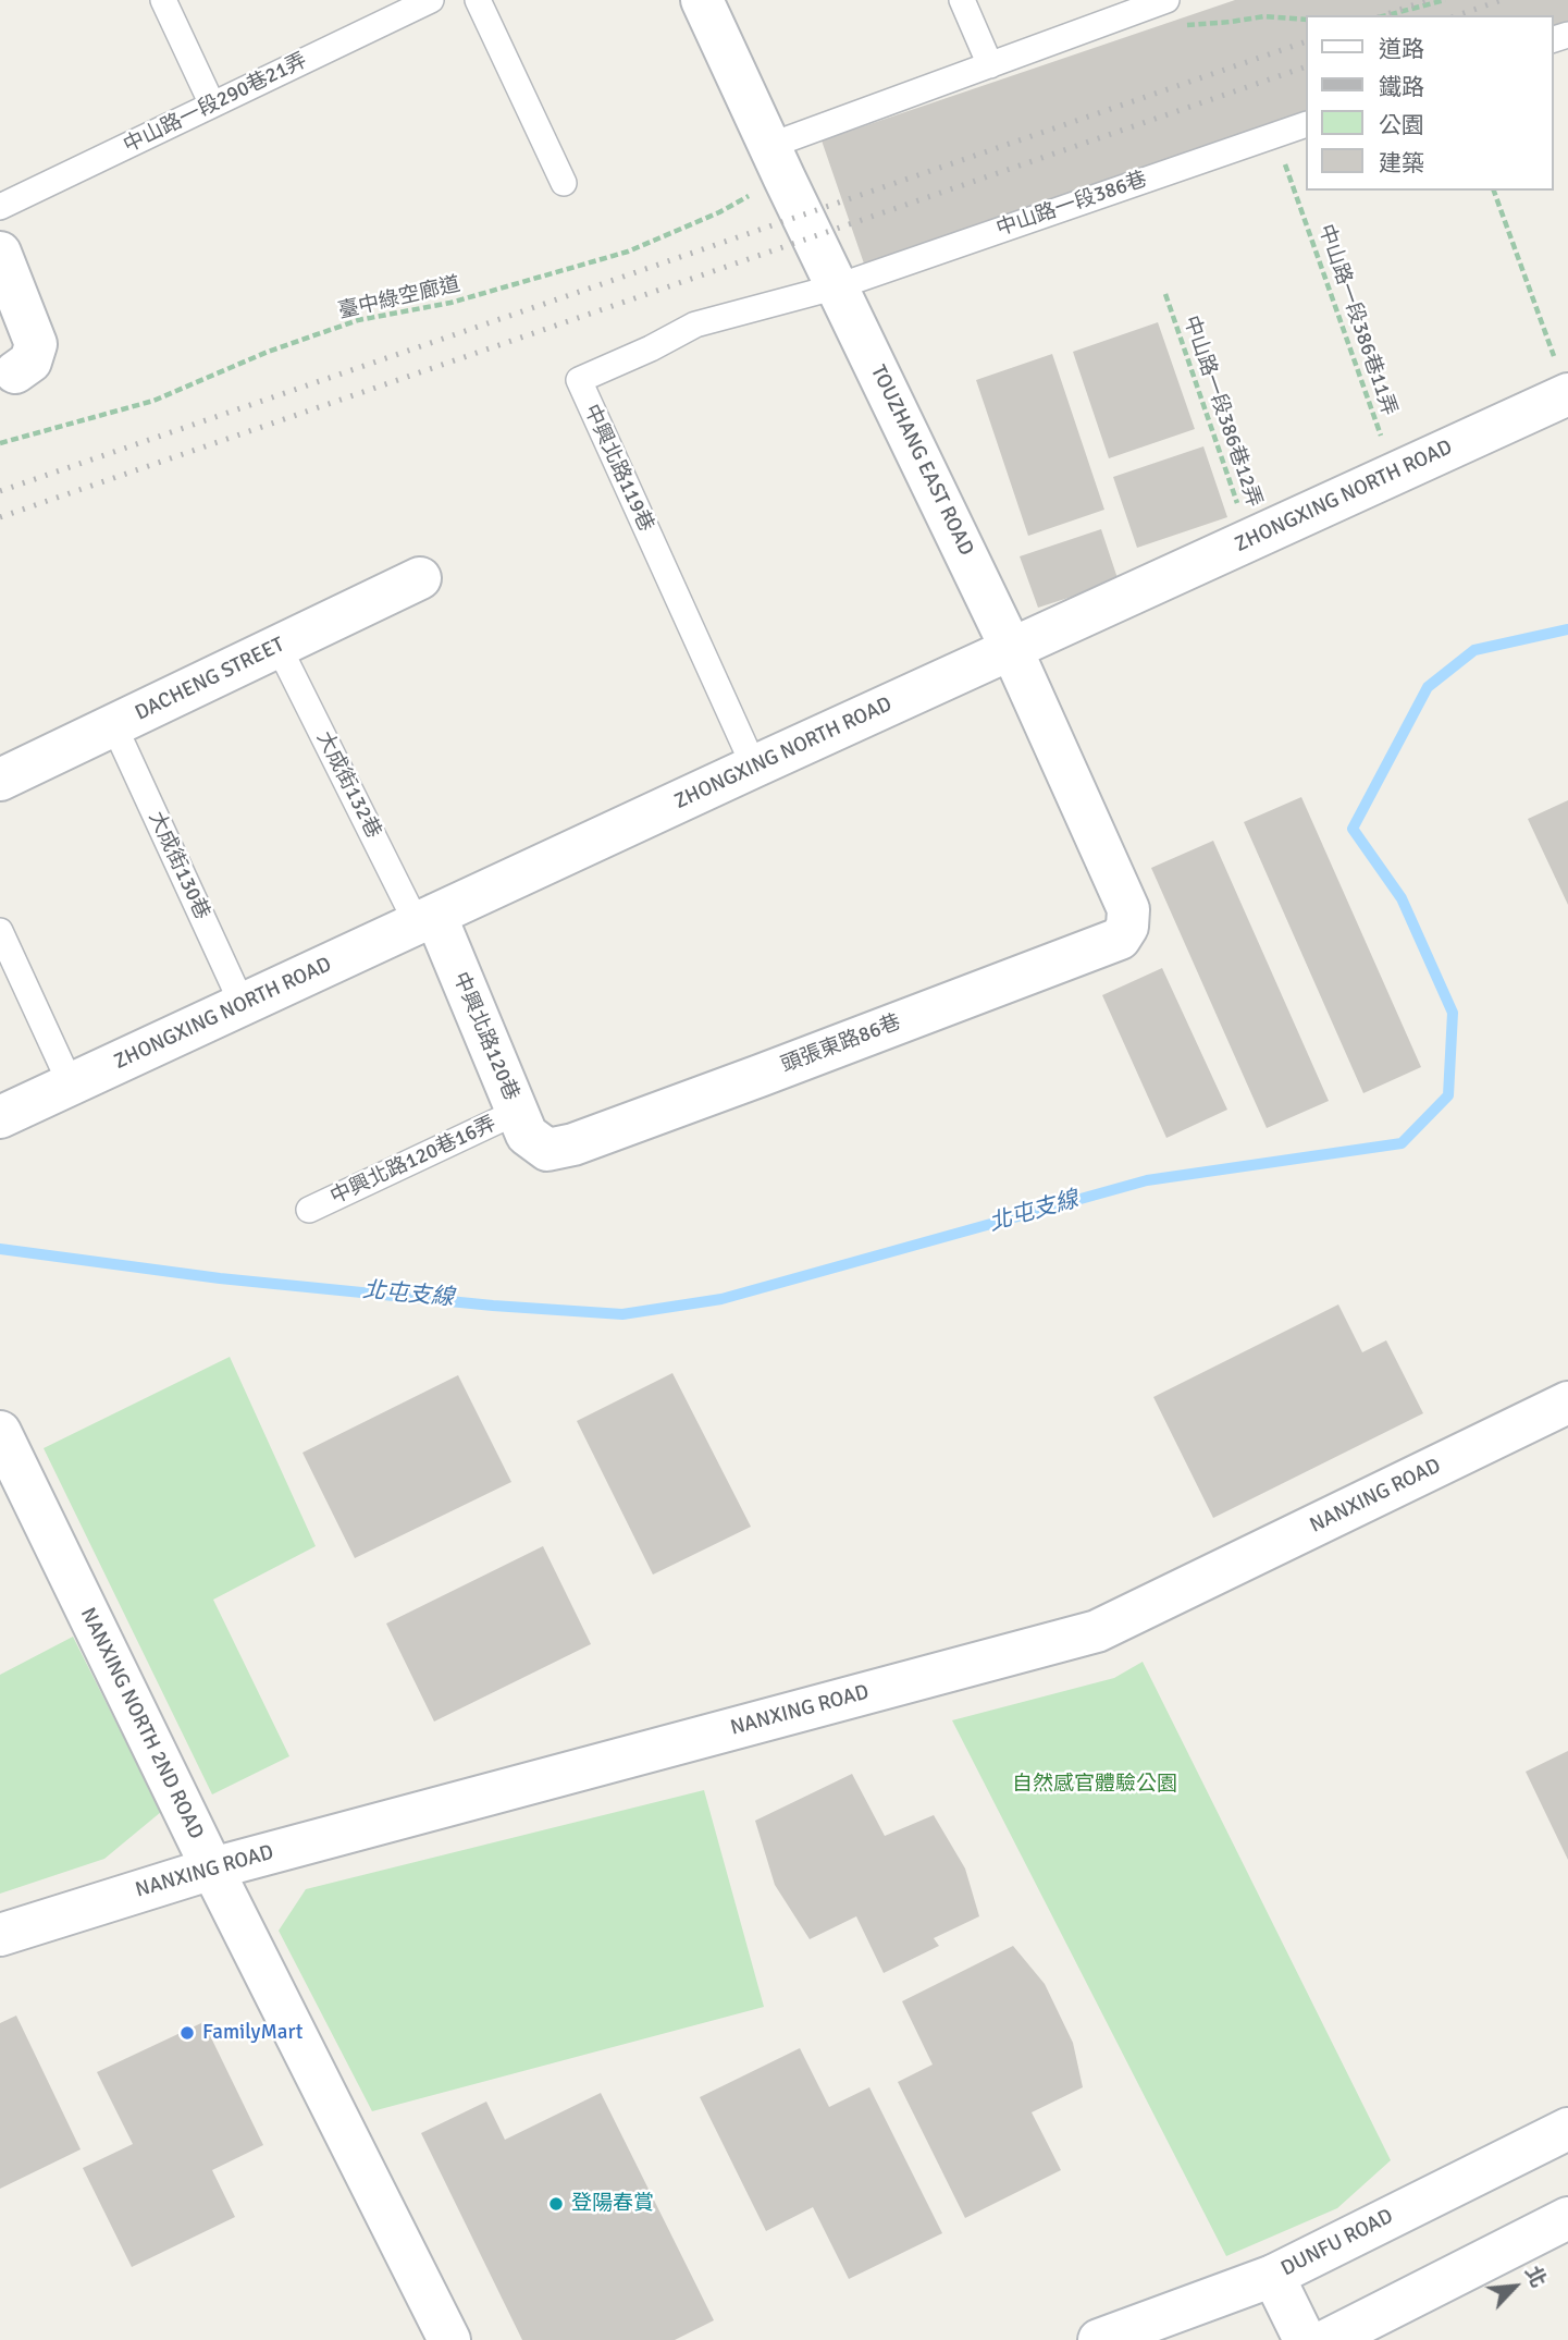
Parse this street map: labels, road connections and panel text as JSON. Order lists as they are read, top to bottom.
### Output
{
  "streets": {
    "street": [
      "TOUZHANG EAST ROAD",
      "ZHONGXING NORTH ROAD",
      "DACHENG STREET",
      "中興北路120巷",
      "頭張東路86巷",
      "NANXING ROAD",
      "NANXING NORTH 2ND ROAD",
      "DUNFU ROAD"
    ],
    "lane": [
      "中山路一段290巷21弄",
      "中山路一段386巷",
      "中興北路119巷",
      "大成街132巷",
      "大成街130巷",
      "中興北路120巷16弄"
    ],
    "path": ["臺中綠空廊道", "中山路一段386巷11弄", "中山路一段386巷12弄"]
  },
  "crossings": [
    ["中山路一段386巷", "中山路一段386巷11弄"],
    ["中山路一段386巷", "TOUZHANG EAST ROAD"],
    ["中山路一段386巷", "中興北路119巷"],
    ["中山路一段386巷11弄", "ZHONGXING NORTH ROAD"],
    ["中山路一段386巷12弄", "ZHONGXING NORTH ROAD"],
    ["TOUZHANG EAST ROAD", "中興北路119巷"],
    ["TOUZHANG EAST ROAD", "ZHONGXING NORTH ROAD"],
    ["TOUZHANG EAST ROAD", "頭張東路86巷"],
    ["中興北路119巷", "ZHONGXING NORTH ROAD"],
    ["ZHONGXING NORTH ROAD", "大成街132巷"],
    ["ZHONGXING NORTH ROAD", "大成街130巷"],
    ["ZHONGXING NORTH ROAD", "中興北路120巷"],
    ["DACHENG STREET", "大成街132巷"],
    ["DACHENG STREET", "大成街130巷"],
    ["大成街132巷", "中興北路120巷"],
    ["中興北路120巷", "頭張東路86巷"],
    ["中興北路120巷", "中興北路120巷16弄"],
    ["NANXING ROAD", "NANXING NORTH 2ND ROAD"]
  ],
  "water": ["北屯支線"],
  "parks": ["自然感官體驗公園"],
  "places": ["FamilyMart", "登陽春賞"],
  "legend": [
    "道路",
    "鐵路",
    "公園",
    "建築"
  ],
  "north": "top right"
}
